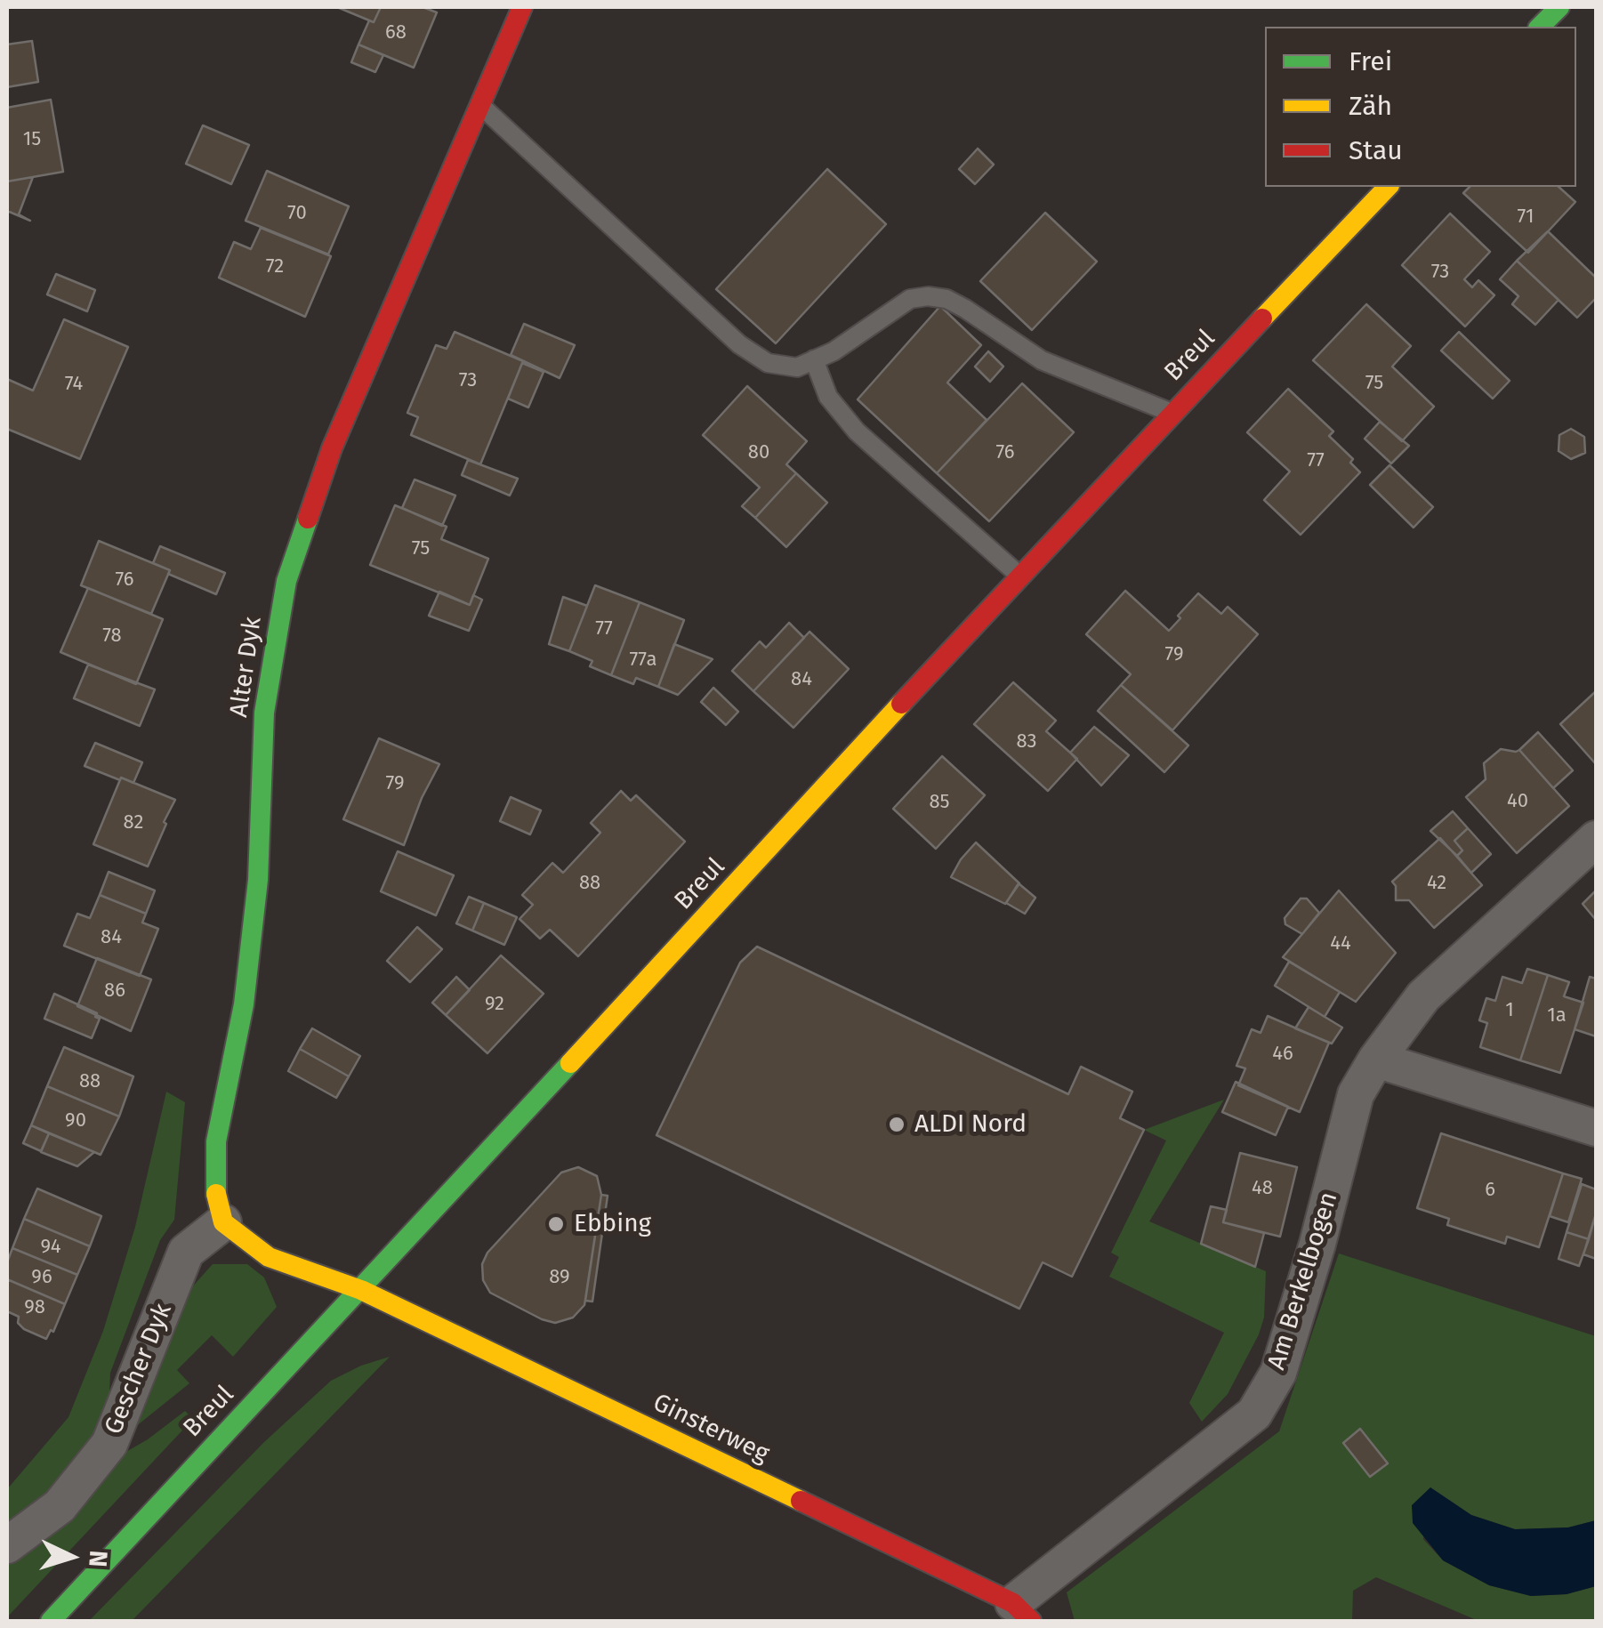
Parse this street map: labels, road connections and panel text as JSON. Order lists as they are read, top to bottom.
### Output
{
  "streets": {
    "street": [
      "Breul",
      "Alter Dyk",
      "Am Berkelbogen",
      "Gescher Dyk",
      "Ginsterweg"
    ]
  },
  "crossings": [
    ["Breul", "Ginsterweg"],
    ["Alter Dyk", "Gescher Dyk"],
    ["Am Berkelbogen", "Ginsterweg"]
  ],
  "places": ["ALDI Nord", "Ebbing"],
  "house_numbers": [
    "68",
    "15",
    "70",
    "71",
    "72",
    "73",
    "73",
    "75",
    "74",
    "80",
    "76",
    "77",
    "75",
    "76",
    "77",
    "78",
    "79",
    "77a",
    "84",
    "83",
    "79",
    "40",
    "85",
    "82",
    "88",
    "42",
    "84",
    "44",
    "86",
    "92",
    "1",
    "1a",
    "46",
    "88",
    "90",
    "48",
    "6",
    "94",
    "96",
    "89",
    "98"
  ],
  "legend": ["Frei", "Zäh", "Stau"],
  "north": "right"
}
